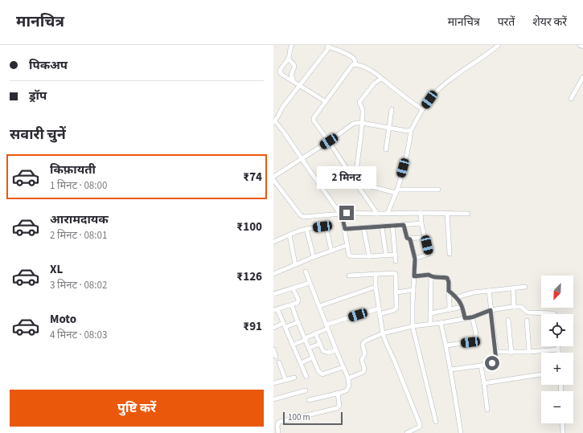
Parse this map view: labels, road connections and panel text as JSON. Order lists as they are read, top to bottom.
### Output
{
  "scale_bar": "100 m",
  "north": "bottom left",
  "page": {
    "header": "मानचित्र",
    "nav": ["मानचित्र", "परतें", "शेयर करें"],
    "banner": ["पिकअप", "ड्रॉप"],
    "heading": "सवारी चुनें",
    "list": [
      {
        "name": "किफ़ायती",
        "note": "1 मिनट · 08:00",
        "value": "₹74"
      },
      {
        "name": "आरामदायक",
        "note": "2 मिनट · 08:01",
        "value": "₹100"
      },
      {
        "name": "XL",
        "note": "3 मिनट · 08:02",
        "value": "₹126"
      },
      {
        "name": "Moto",
        "note": "4 मिनट · 08:03",
        "value": "₹91"
      }
    ],
    "bubble": "2 मिनट",
    "map_buttons": ["+", "−"],
    "buttons": "पुष्टि करें",
    "scale": "100 m"
  }
}
